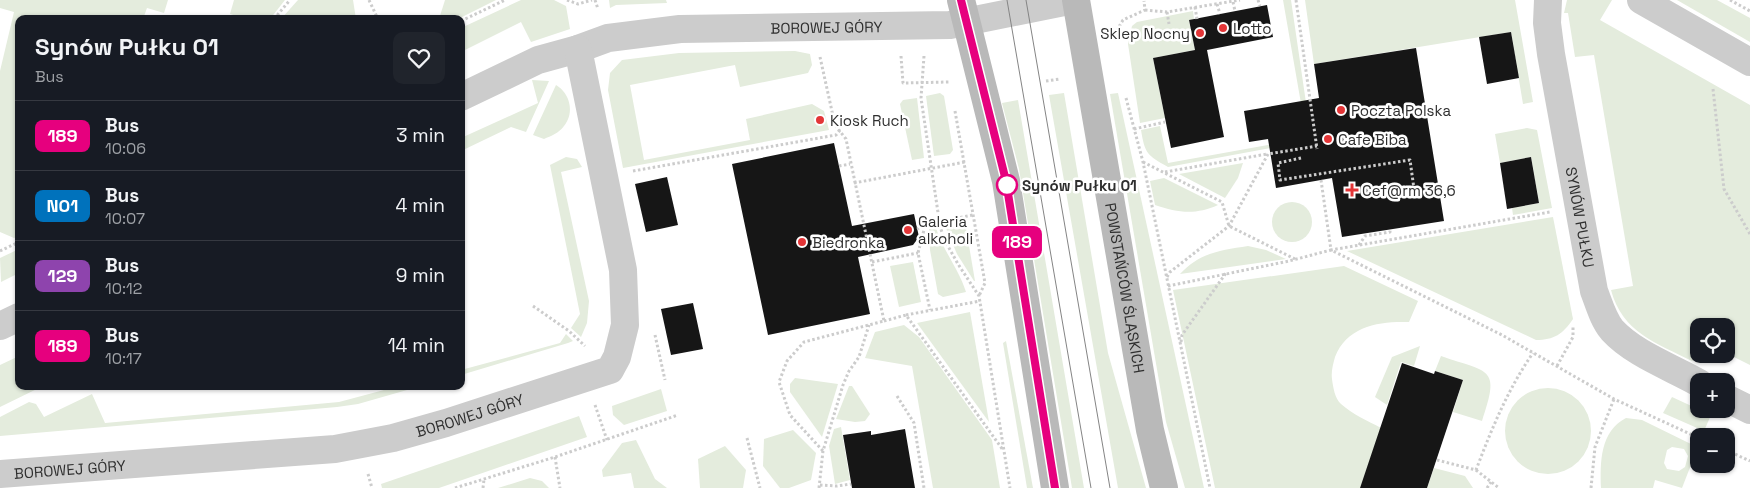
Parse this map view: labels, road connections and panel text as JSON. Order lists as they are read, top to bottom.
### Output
{
  "streets": {
    "main road": ["POWSTAŃCÓW ŚLĄSKICH"],
    "street": ["BOROWEJ GÓRY", "SYNÓW PUŁKU"]
  },
  "crossings": [
    ["BOROWEJ GÓRY", "POWSTAŃCÓW ŚLĄSKICH"]
  ],
  "places": {
    "other": [
      "Lotto",
      "Sklep Nocny",
      "Poczta Polska",
      "Kiosk Ruch",
      "Cafe Biba",
      "Synów Pułku 01",
      "Galeria alkoholi",
      "Biedronka"
    ],
    "health": ["Cef@rm 36,6"]
  },
  "lines": ["bus line 189"],
  "page": {
    "on_map": "189",
    "heading": ["Synów Pułku 01", "Bus"],
    "list": [
      {
        "mark": "189",
        "name": "Bus",
        "note": "10:06",
        "value": "3 min"
      },
      {
        "mark": "N01",
        "name": "Bus",
        "note": "10:07",
        "value": "4 min"
      },
      {
        "mark": "129",
        "name": "Bus",
        "note": "10:12",
        "value": "9 min"
      },
      {
        "mark": "189",
        "name": "Bus",
        "note": "10:17",
        "value": "14 min"
      }
    ],
    "map_buttons": ["+", "−"]
  }
}
